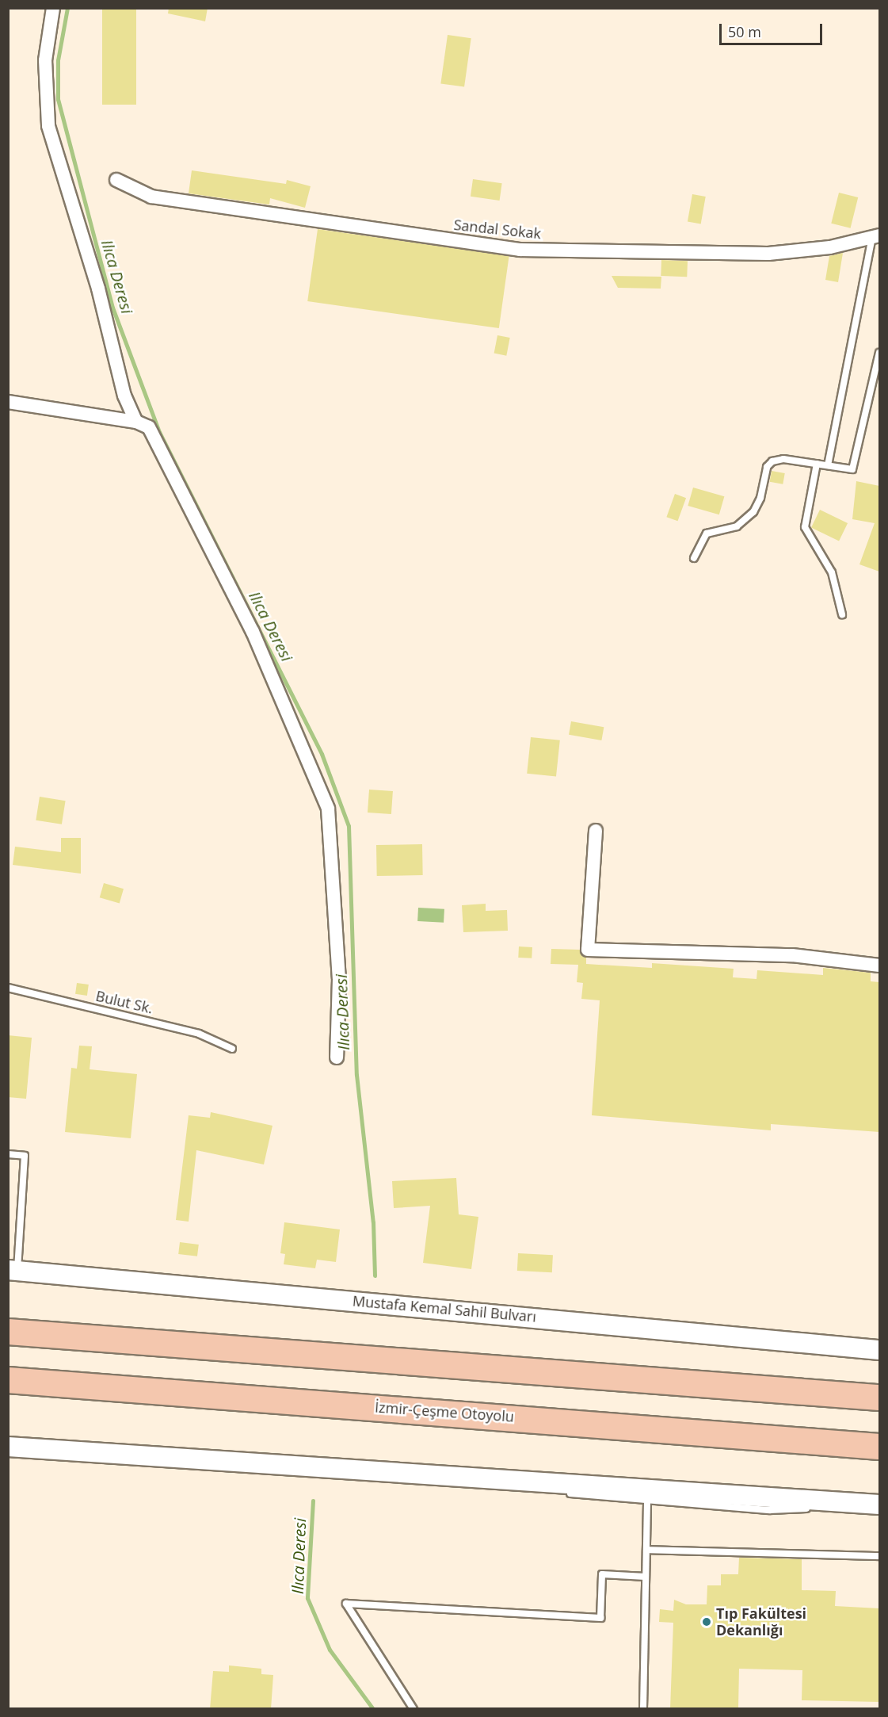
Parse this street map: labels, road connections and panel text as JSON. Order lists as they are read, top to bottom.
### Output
{
  "streets": {
    "highway": ["İzmir-Çeşme Otoyolu"],
    "street": ["Sandal Sokak", "Mustafa Kemal Sahil Bulvarı"],
    "lane": ["Bulut Sk."]
  },
  "water": ["Ilıca Deresi"],
  "places": ["Tıp Fakültesi Dekanlığı"],
  "scale_bar": "50 m"
}
